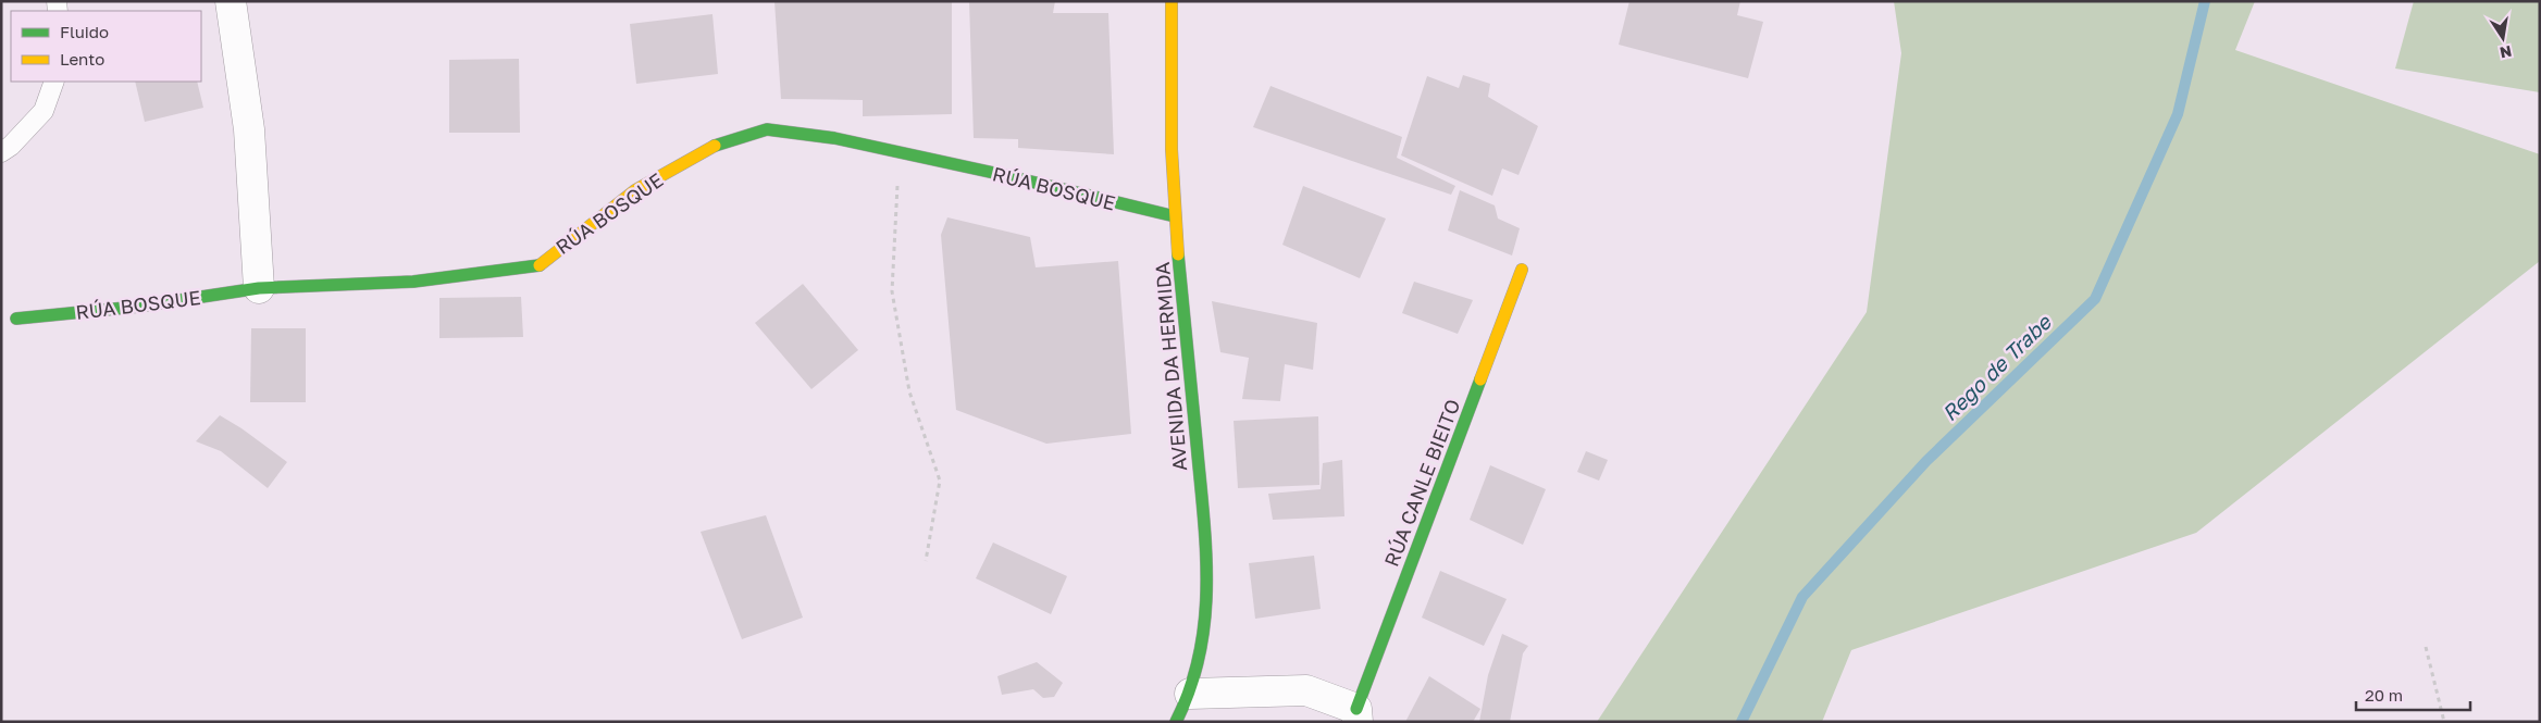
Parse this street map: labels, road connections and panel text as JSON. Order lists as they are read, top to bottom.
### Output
{
  "streets": {
    "street": ["RÚA BOSQUE", "AVENIDA DA HERMIDA", "RÚA CANLE BIEITO"]
  },
  "crossings": [
    ["RÚA BOSQUE", "AVENIDA DA HERMIDA"]
  ],
  "water": ["Rego de Trabe"],
  "legend": ["Fluido", "Lento"],
  "scale_bar": "20 m",
  "north": "bottom"
}
